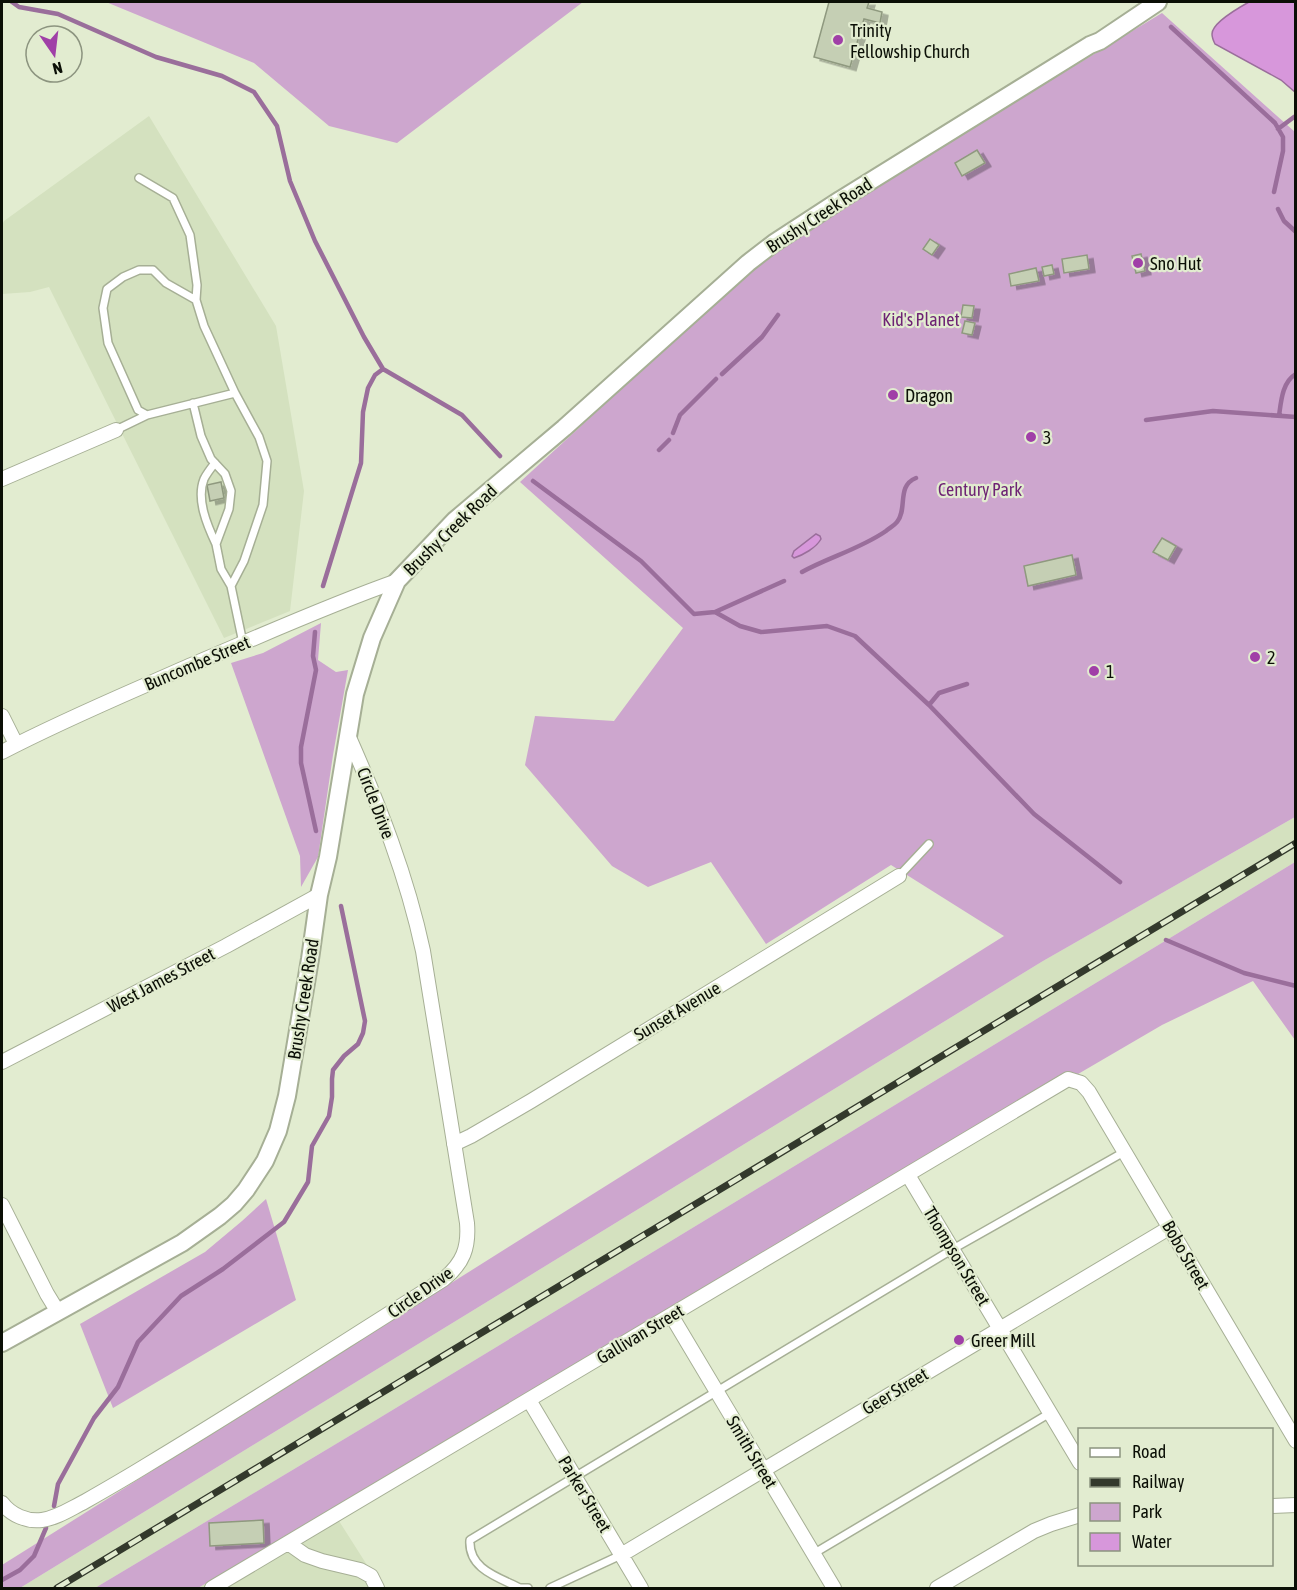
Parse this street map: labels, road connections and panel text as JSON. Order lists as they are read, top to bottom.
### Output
{
  "streets": {
    "street": [
      "Brushy Creek Road",
      "Buncombe Street",
      "Circle Drive",
      "West James Street",
      "Sunset Avenue",
      "Bobo Street",
      "Thompson Street",
      "Gallivan Street",
      "Geer Street",
      "Smith Street",
      "Parker Street"
    ]
  },
  "crossings": [
    ["Brushy Creek Road", "Buncombe Street"],
    ["Brushy Creek Road", "Circle Drive"],
    ["Brushy Creek Road", "West James Street"],
    ["Circle Drive", "Sunset Avenue"],
    ["Bobo Street", "Gallivan Street"],
    ["Bobo Street", "Geer Street"],
    ["Thompson Street", "Gallivan Street"],
    ["Thompson Street", "Geer Street"],
    ["Gallivan Street", "Smith Street"],
    ["Gallivan Street", "Parker Street"],
    ["Geer Street", "Smith Street"],
    ["Geer Street", "Parker Street"]
  ],
  "parks": ["Kid's Planet", "Century Park"],
  "places": [
    "Trinity Fellowship Church",
    "Sno Hut",
    "Dragon",
    "3",
    "2",
    "1",
    "Greer Mill"
  ],
  "legend": [
    "Road",
    "Railway",
    "Park",
    "Water"
  ],
  "north": "bottom"
}
